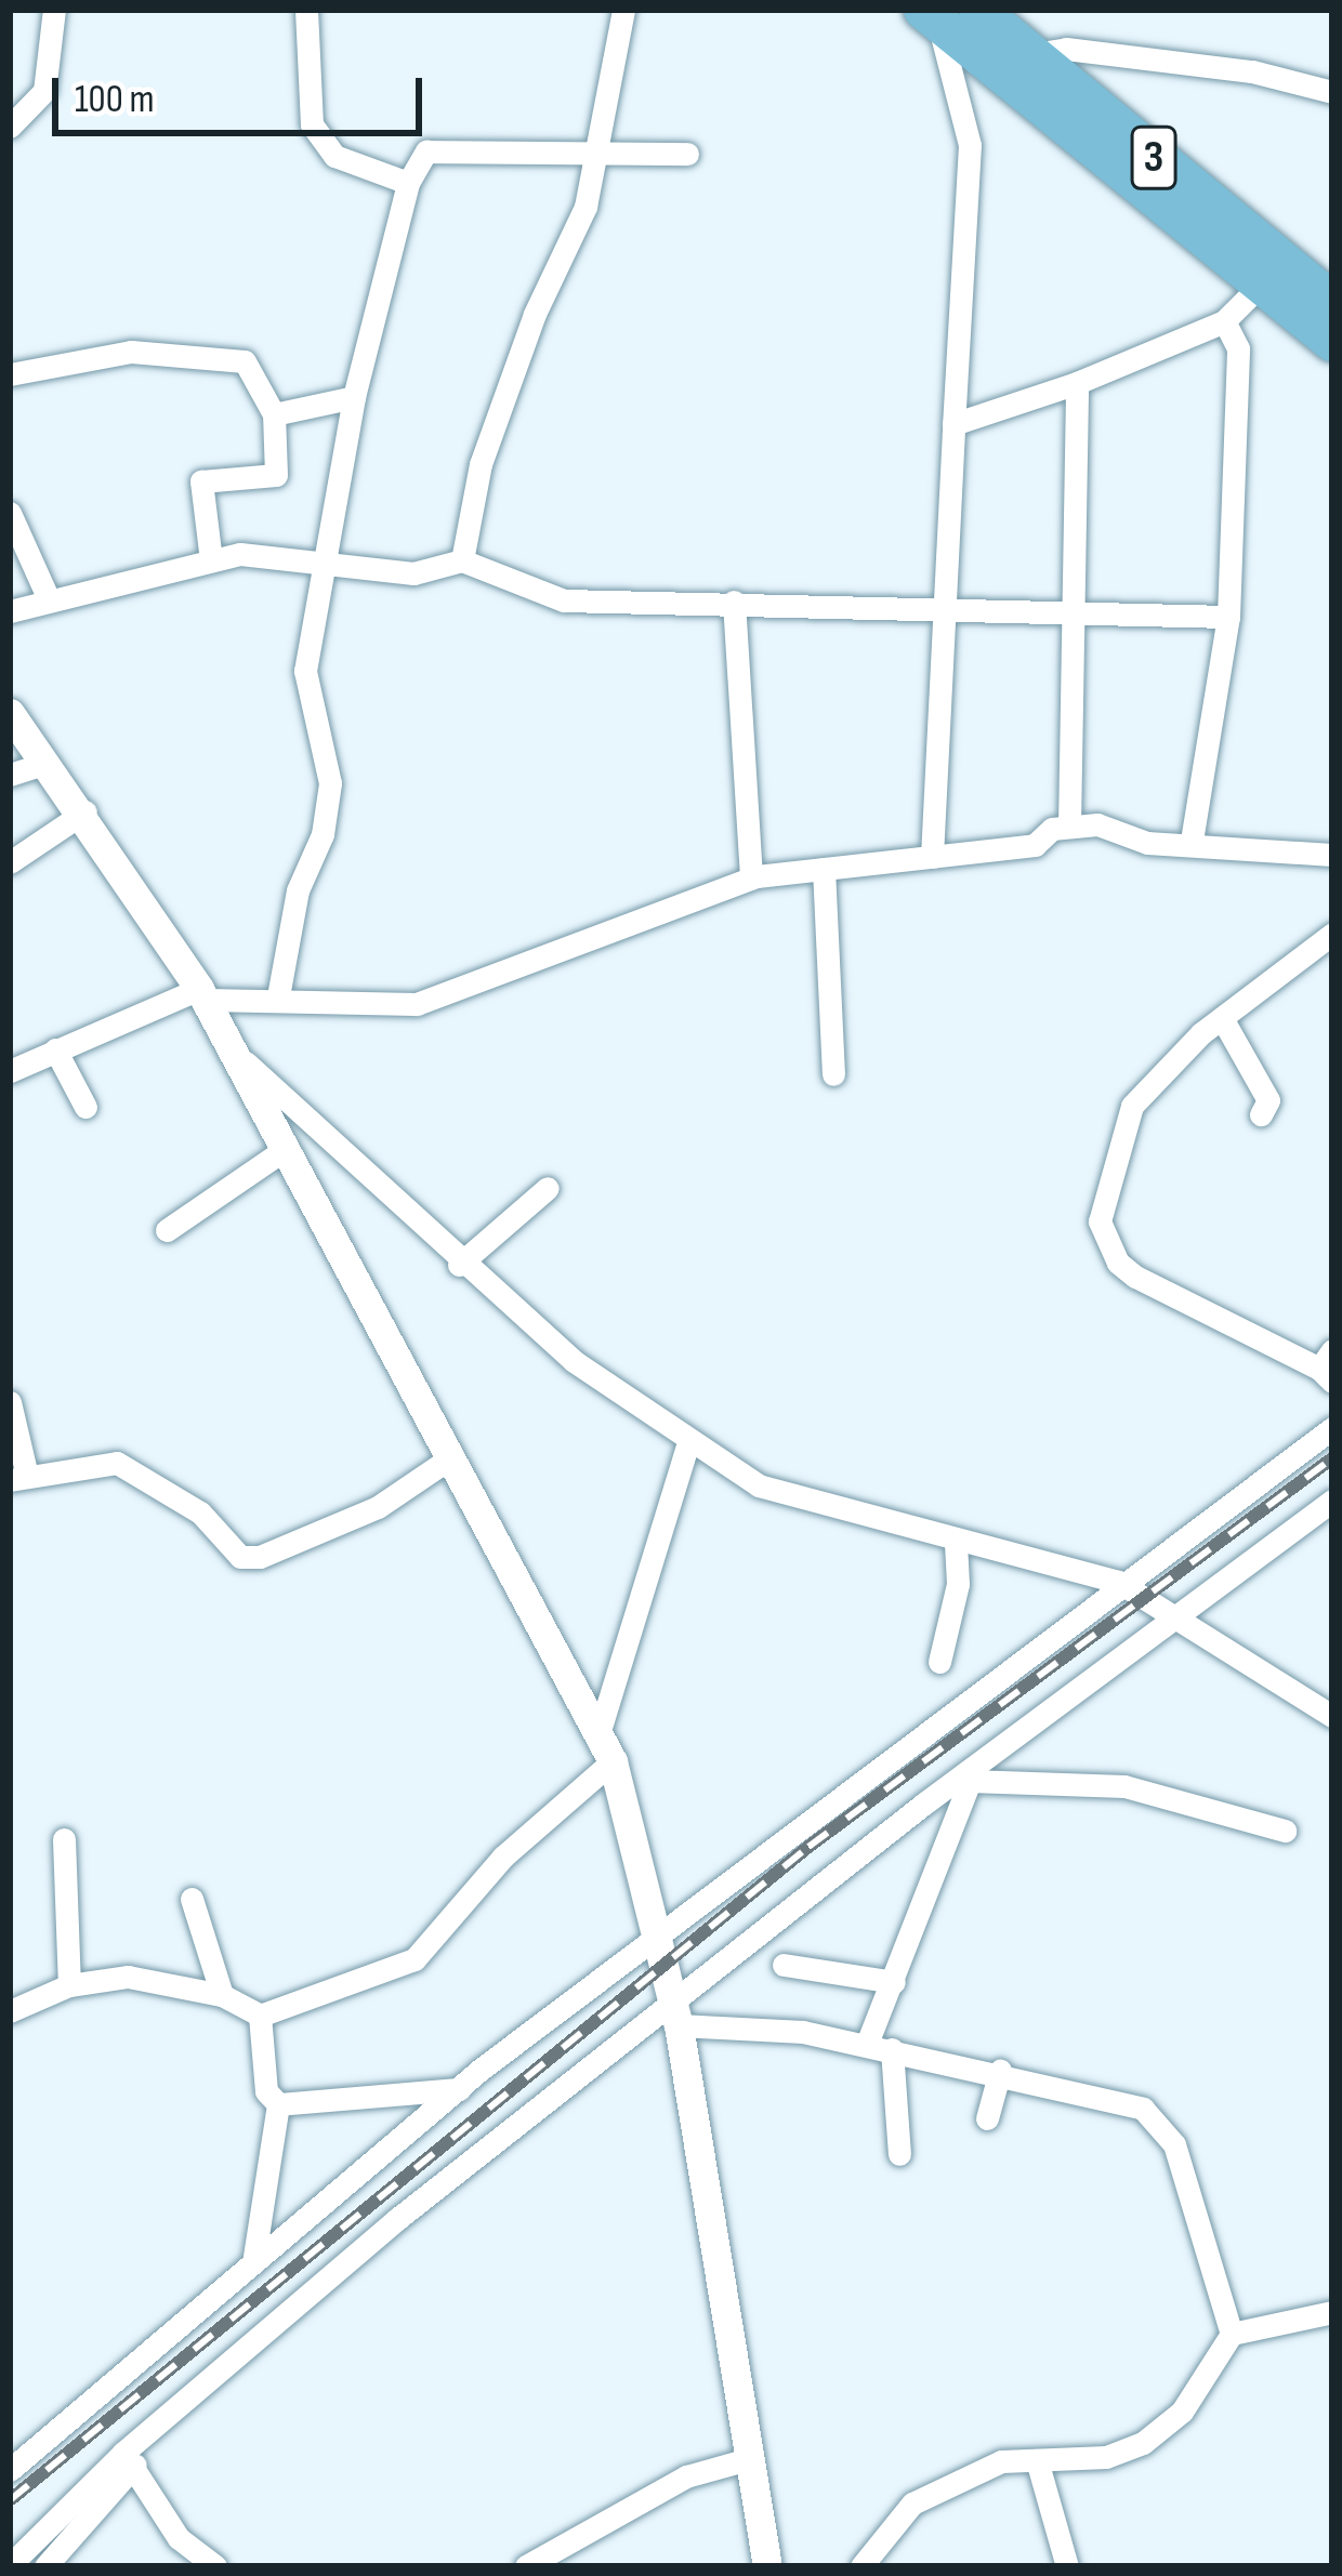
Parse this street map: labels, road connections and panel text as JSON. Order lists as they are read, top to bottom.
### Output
{
  "streets": {
    "highway": ["3"]
  },
  "scale_bar": "100 m"
}
